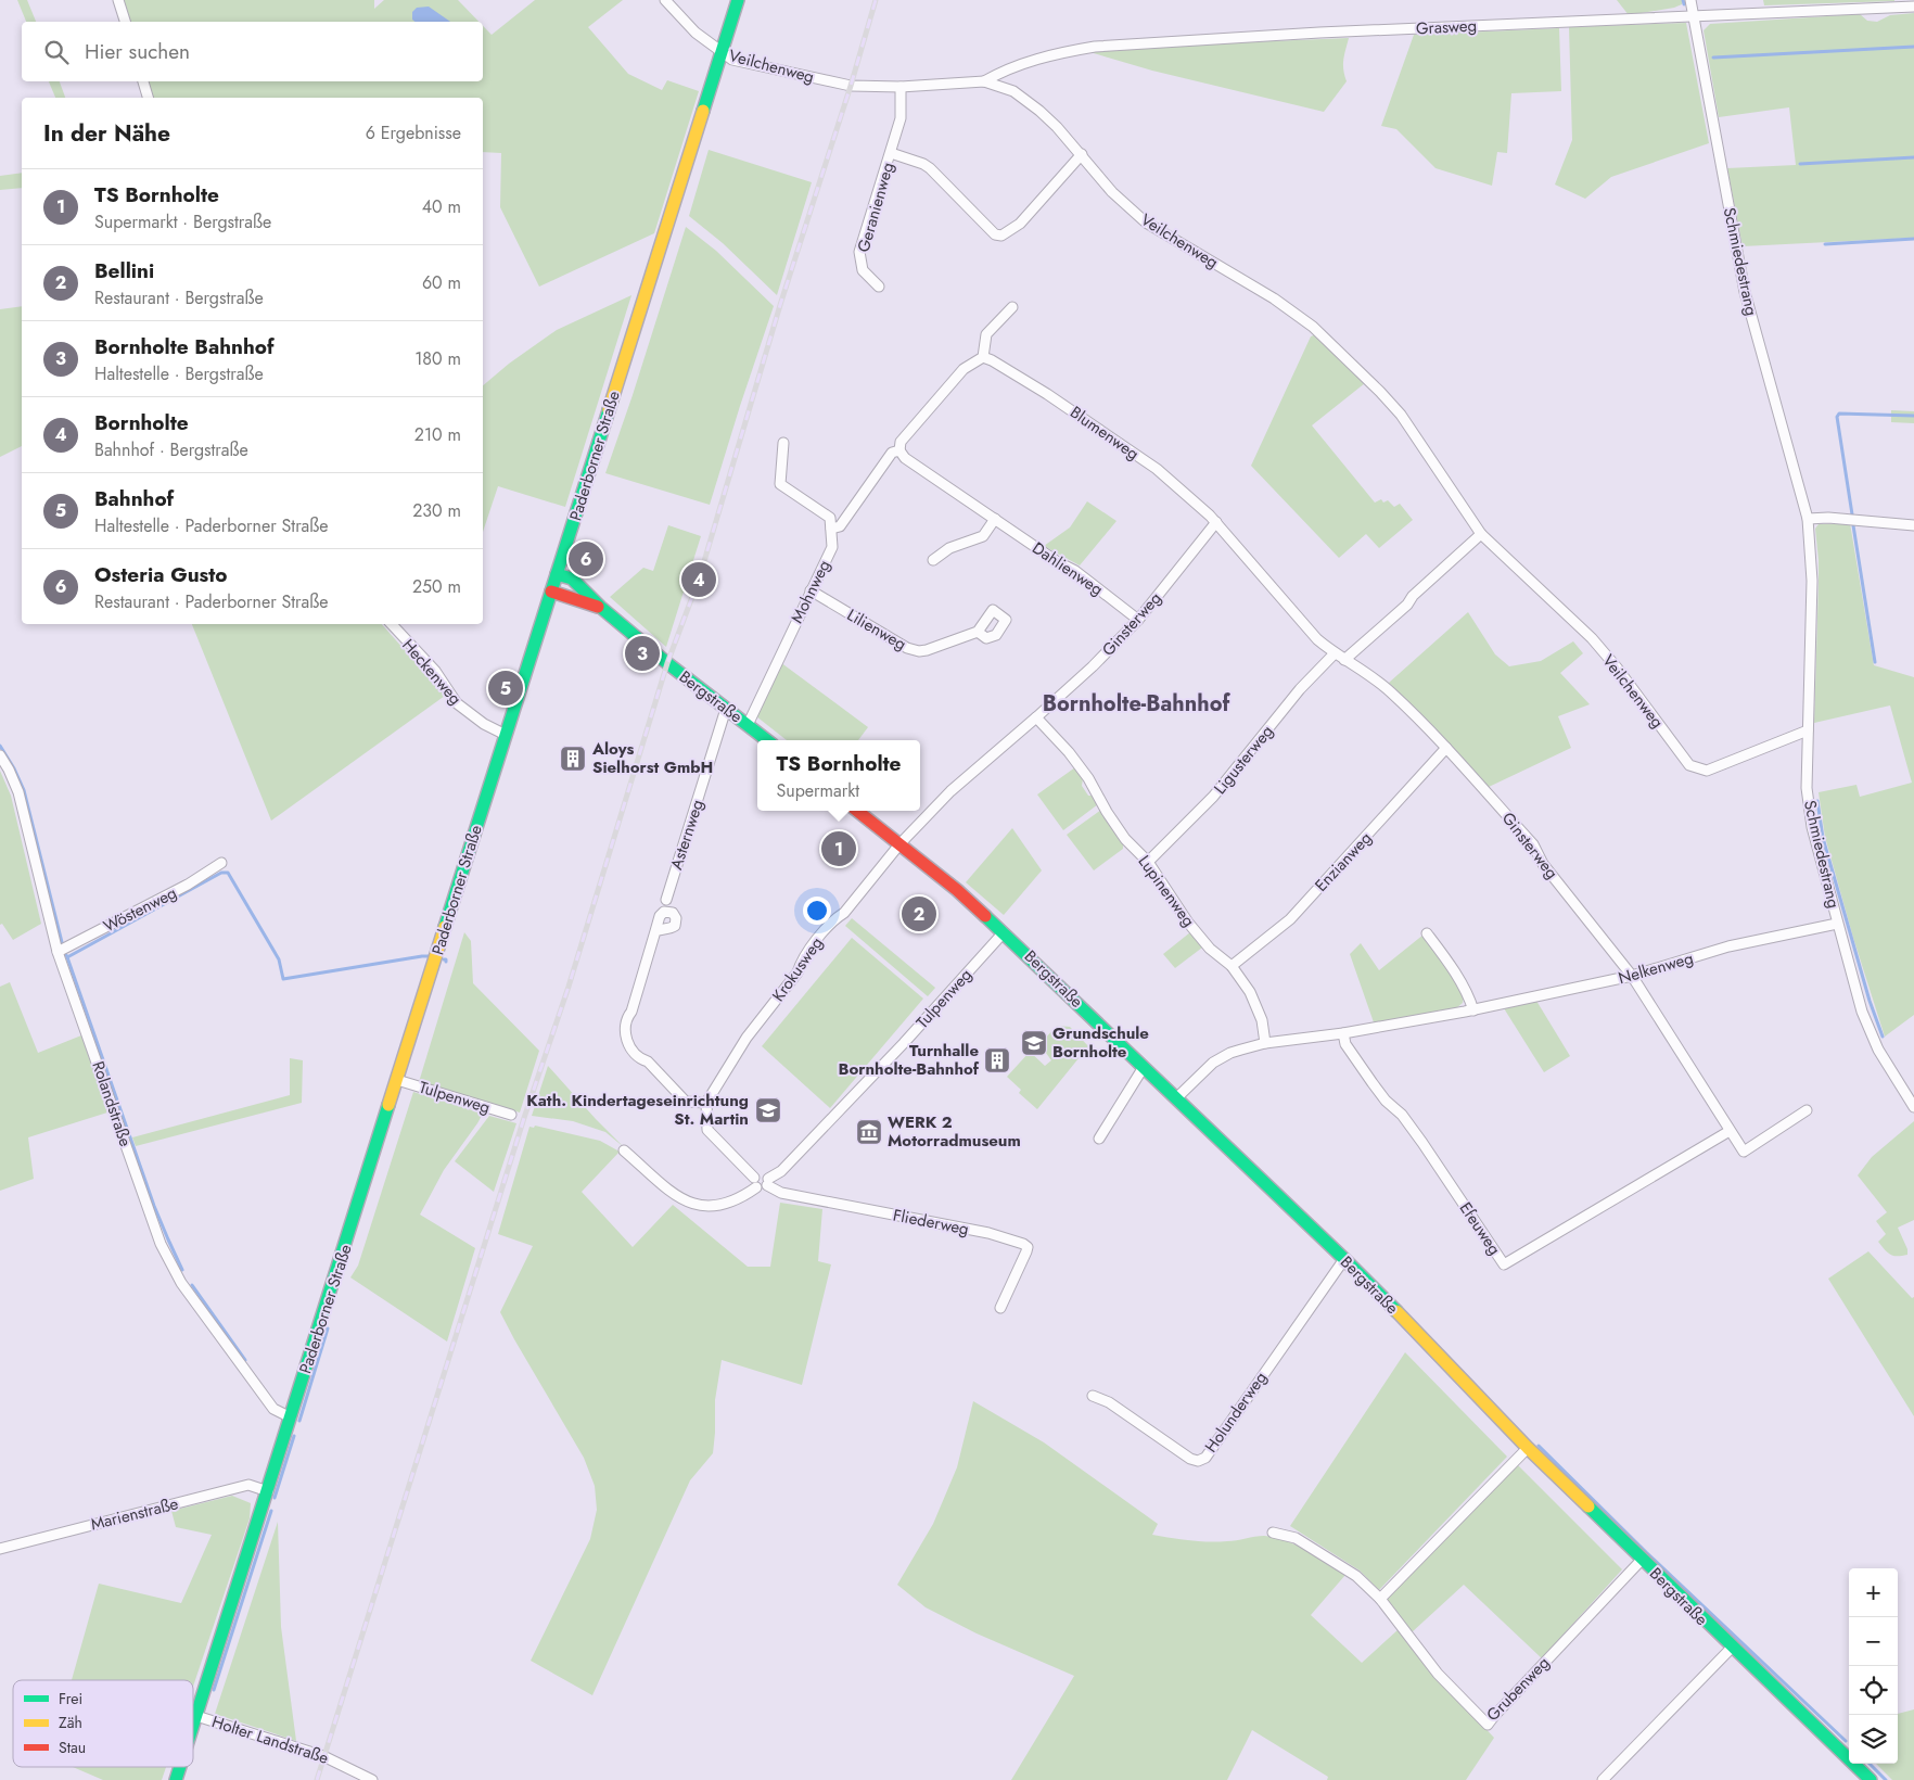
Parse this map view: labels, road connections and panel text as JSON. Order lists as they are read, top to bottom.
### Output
{
  "streets": {
    "main road": ["Paderborner Straße", "Bergstraße"],
    "street": [
      "Grasweg",
      "Veilchenweg",
      "Geranienweg",
      "Schmiedestrang",
      "Blumenweg",
      "Dahlienweg",
      "Mohnweg",
      "Ginsterweg",
      "Lilienweg",
      "Heckenweg",
      "Ligusterweg",
      "Asternweg",
      "Enzianweg",
      "Lupinenweg",
      "Wöstenweg",
      "Nelkenweg",
      "Krokusweg",
      "Tulpenweg",
      "Rolandstraße",
      "Fliederweg",
      "Efeuweg",
      "Holunderweg",
      "Marienstraße",
      "Grubenweg",
      "Holter Landstraße"
    ]
  },
  "crossings": [
    ["Grasweg", "Veilchenweg"],
    ["Grasweg", "Schmiedestrang"],
    ["Veilchenweg", "Geranienweg"],
    ["Veilchenweg", "Schmiedestrang"],
    ["Veilchenweg", "Paderborner Straße"],
    ["Schmiedestrang", "Nelkenweg"],
    ["Blumenweg", "Ginsterweg"],
    ["Paderborner Straße", "Heckenweg"],
    ["Paderborner Straße", "Bergstraße"],
    ["Paderborner Straße", "Tulpenweg"],
    ["Paderborner Straße", "Rolandstraße"],
    ["Paderborner Straße", "Marienstraße"],
    ["Paderborner Straße", "Holter Landstraße"],
    ["Dahlienweg", "Ginsterweg"],
    ["Mohnweg", "Lilienweg"],
    ["Mohnweg", "Bergstraße"],
    ["Ginsterweg", "Bergstraße"],
    ["Ginsterweg", "Ligusterweg"],
    ["Ginsterweg", "Enzianweg"],
    ["Ginsterweg", "Lupinenweg"],
    ["Ginsterweg", "Nelkenweg"],
    ["Ginsterweg", "Krokusweg"],
    ["Bergstraße", "Asternweg"],
    ["Bergstraße", "Nelkenweg"],
    ["Bergstraße", "Krokusweg"],
    ["Bergstraße", "Tulpenweg"],
    ["Bergstraße", "Holunderweg"],
    ["Bergstraße", "Grubenweg"],
    ["Ligusterweg", "Lupinenweg"],
    ["Enzianweg", "Lupinenweg"],
    ["Lupinenweg", "Nelkenweg"],
    ["Wöstenweg", "Rolandstraße"],
    ["Nelkenweg", "Efeuweg"],
    ["Tulpenweg", "Fliederweg"]
  ],
  "districts": ["Bornholte-Bahnhof"],
  "places": {
    "building": ["Aloys Sielhorst GmbH", "Turnhalle Bornholte-Bahnhof"],
    "school or university": ["Grundschule Bornholte", "Kath. Kindertageseinrichtung St. Martin"],
    "museum": ["WERK 2 Motorradmuseum"]
  },
  "legend": ["Frei", "Zäh", "Stau"],
  "page": {
    "search": "Hier suchen",
    "heading": ["In der Nähe", "6 Ergebnisse"],
    "list": [
      {
        "mark": "1",
        "name": "TS Bornholte",
        "note": "Supermarkt · Bergstraße",
        "value": "40 m"
      },
      {
        "mark": "2",
        "name": "Bellini",
        "note": "Restaurant · Bergstraße",
        "value": "60 m"
      },
      {
        "mark": "3",
        "name": "Bornholte Bahnhof",
        "note": "Haltestelle · Bergstraße",
        "value": "180 m"
      },
      {
        "mark": "4",
        "name": "Bornholte",
        "note": "Bahnhof · Bergstraße",
        "value": "210 m"
      },
      {
        "mark": "5",
        "name": "Bahnhof",
        "note": "Haltestelle · Paderborner Straße",
        "value": "230 m"
      },
      {
        "mark": "6",
        "name": "Osteria Gusto",
        "note": "Restaurant · Paderborner Straße",
        "value": "250 m"
      }
    ],
    "pins": [
      "6",
      "4",
      "3",
      "5",
      "1",
      "2"
    ],
    "popup": ["TS Bornholte", "Supermarkt"],
    "map_buttons": ["+", "−"]
  }
}
